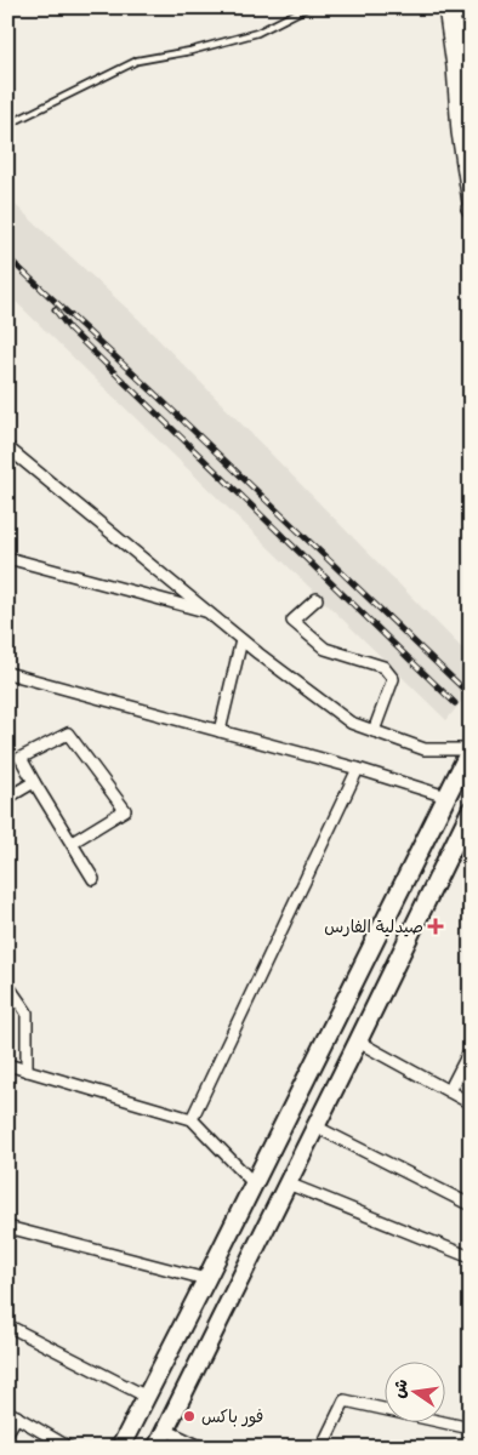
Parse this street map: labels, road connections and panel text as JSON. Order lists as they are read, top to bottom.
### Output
{
  "places": {
    "health": ["صيدلية الفارس"],
    "other": ["فور باكس"]
  },
  "north": "left"
}
